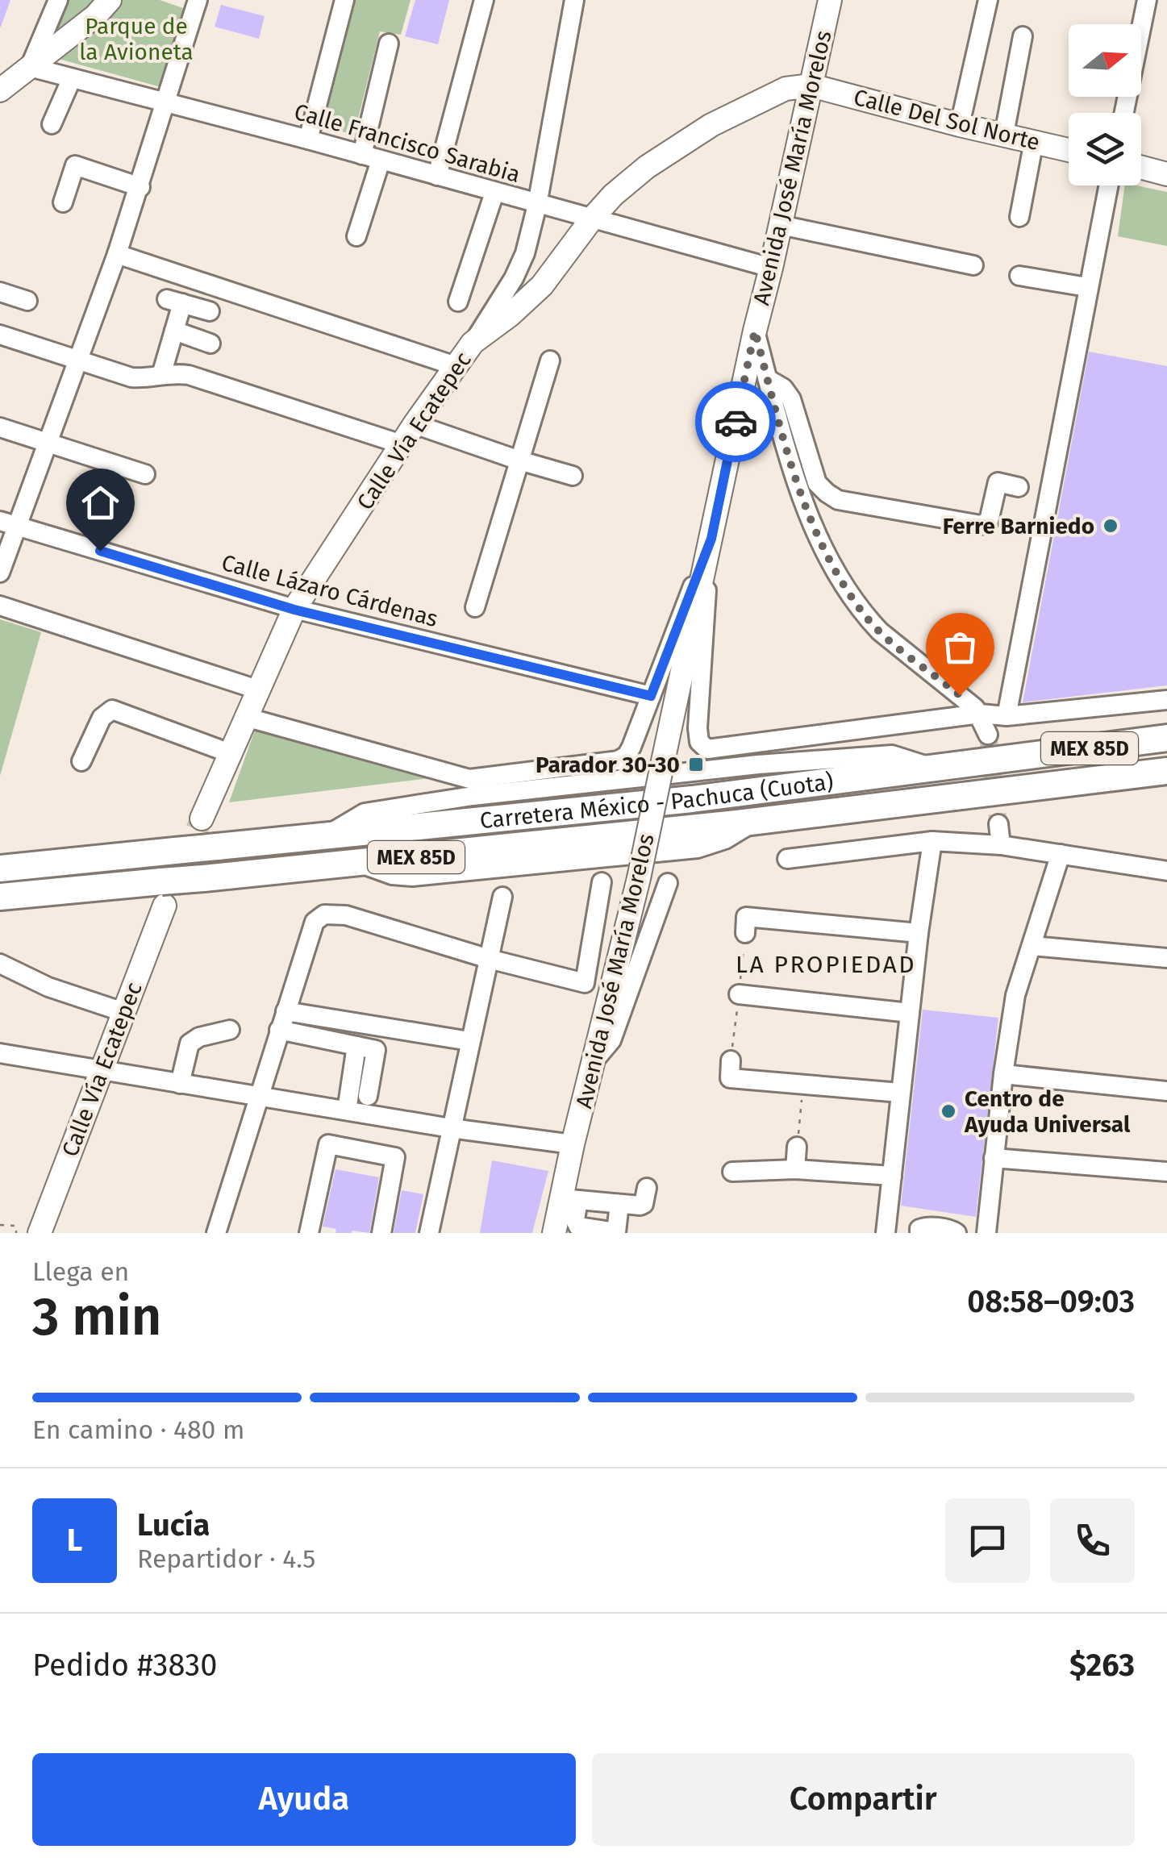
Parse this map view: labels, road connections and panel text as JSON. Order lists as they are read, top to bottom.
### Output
{
  "streets": {
    "highway": ["MEX 85D", "Carretera México - Pachuca (Cuota)"],
    "main road": ["Calle Del Sol Norte", "Avenida José María Morelos", "Calle Vía Ecatepec"],
    "street": ["Calle Francisco Sarabia", "Calle Lázaro Cárdenas"]
  },
  "crossings": [
    ["Calle Del Sol Norte", "Avenida José María Morelos"],
    ["Calle Del Sol Norte", "Calle Vía Ecatepec"],
    ["Calle Francisco Sarabia", "Avenida José María Morelos"],
    ["Calle Francisco Sarabia", "Calle Vía Ecatepec"],
    ["Avenida José María Morelos", "Calle Vía Ecatepec"],
    ["Calle Vía Ecatepec", "Calle Lázaro Cárdenas"],
    ["Calle Vía Ecatepec", "Carretera México - Pachuca (Cuota)"]
  ],
  "districts": ["LA PROPIEDAD"],
  "parks": ["Parque de la Avioneta"],
  "places": {
    "other": ["Ferre Barniedo", "Centro de Ayuda Universal"],
    "transit": ["Parador 30-30"]
  },
  "north": "right",
  "page": {
    "heading": ["3 min", "Llega en", "08:58–09:03"],
    "panel": [
      "Lucía",
      "Repartidor · 4.5",
      "Pedido #3830",
      "$263"
    ],
    "bar": "En camino · 480 m",
    "round": "L",
    "buttons": ["Ayuda", "Compartir"]
  }
}
